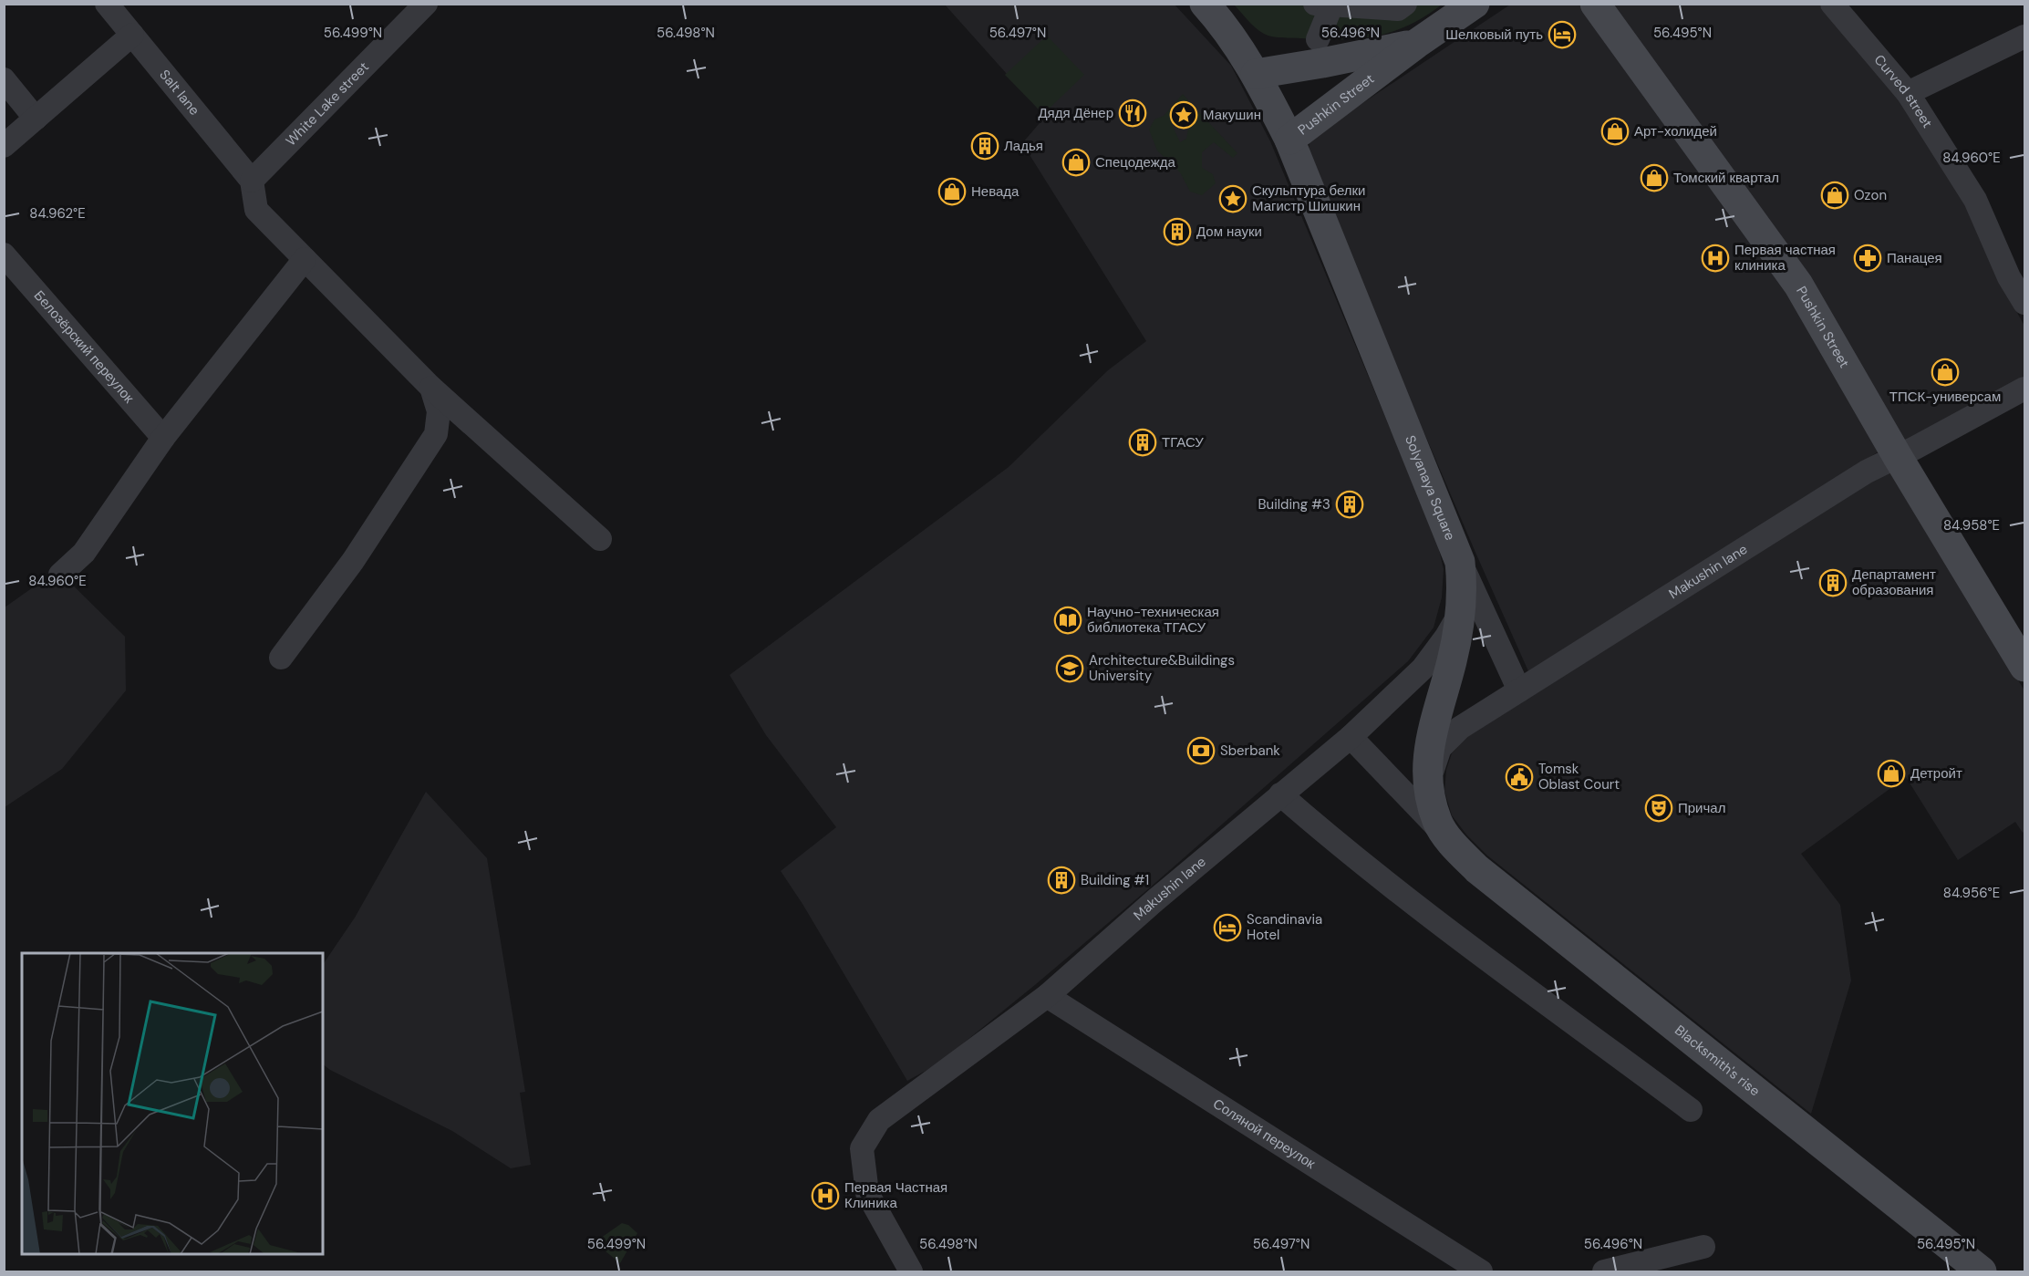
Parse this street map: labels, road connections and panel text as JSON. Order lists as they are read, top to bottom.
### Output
{
  "streets": {
    "main road": ["Pushkin Street", "Solyanaya Square", "Blacksmith's rise"],
    "street": [
      "Salt lane",
      "Curved street",
      "White Lake street",
      "Белозёрский переулок",
      "Makushin lane",
      "Соляной переулок"
    ]
  },
  "crossings": [
    ["Salt lane", "White Lake street"],
    ["Pushkin Street", "Solyanaya Square"],
    ["Pushkin Street", "Makushin lane"],
    ["Solyanaya Square", "Makushin lane"],
    ["Solyanaya Square", "Blacksmith's rise"],
    ["Makushin lane", "Соляной переулок"]
  ],
  "places": {
    "hotel": ["Шелковый путь", "Scandinavia Hotel"],
    "restaurant": ["Дядя Дёнер"],
    "place": ["Макушин", "Скульптура белки Магистр Шишкин"],
    "shop": [
      "Арт-холидей",
      "Спецодежда",
      "Томский квартал",
      "Невада",
      "Ozon",
      "ТПСК-универсам",
      "Детройт"
    ],
    "building": [
      "Ладья",
      "Дом науки",
      "ТГАСУ",
      "Building #3",
      "Департамент образования",
      "Building #1"
    ],
    "hospital": ["Первая частная клиника", "Первая Частная Клиника"],
    "pharmacy": ["Панацея"],
    "library": ["Научно-техническая библиотека ТГАСУ"],
    "school or university": ["Architecture&Buildings University"],
    "bank": ["Sberbank"],
    "public building": ["Tomsk Oblast Court"],
    "theatre": ["Причал"]
  },
  "coordinates": [
    "56.499°N",
    "56.498°N",
    "56.497°N",
    "56.496°N",
    "56.495°N",
    "84.960°E",
    "84.962°E",
    "84.958°E",
    "84.956°E"
  ]
}
